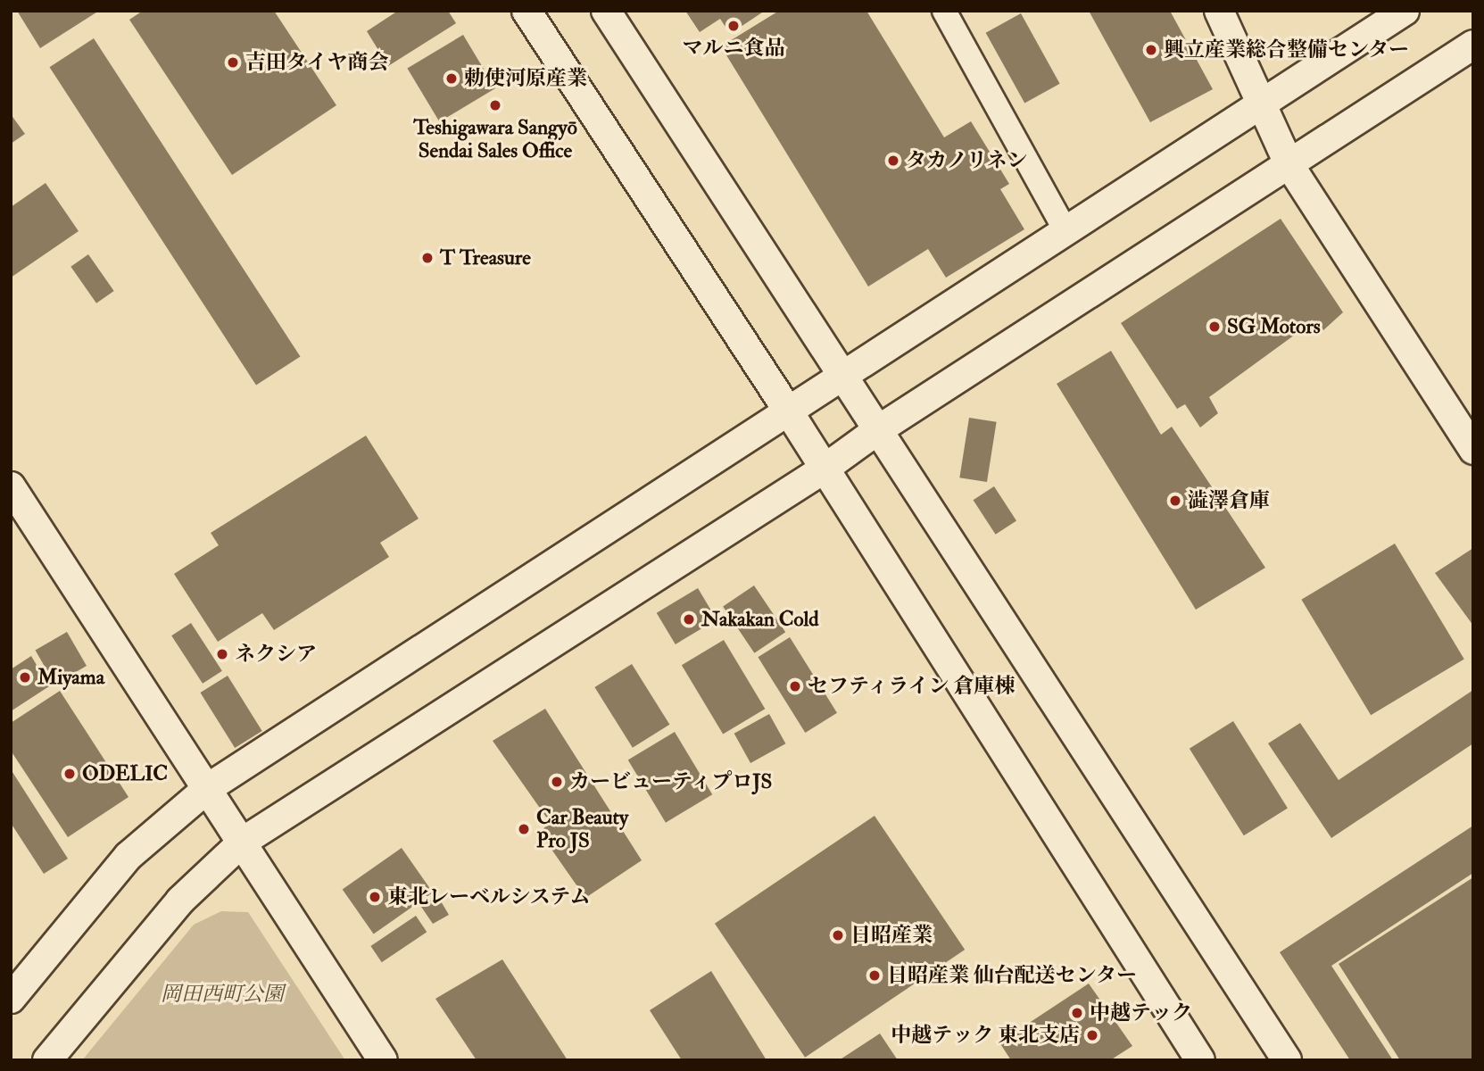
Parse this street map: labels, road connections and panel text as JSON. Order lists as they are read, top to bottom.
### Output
{
  "parks": ["岡田西町公園"],
  "places": [
    "マルニ食品",
    "興立産業総合整備センター",
    "吉田タイヤ商会",
    "勅使河原産業",
    "Teshigawara Sangyō Sendai Sales Office",
    "タカノリネン",
    "T Treasure",
    "SG Motors",
    "澁澤倉庫",
    "Nakakan Cold",
    "ネクシア",
    "Miyama",
    "セフティライン 倉庫棟",
    "ODELIC",
    "カービューティプロJS",
    "Car Beauty Pro JS",
    "東北レーベルシステム",
    "日昭産業",
    "日昭産業 仙台配送センター",
    "中越テック",
    "中越テック 東北支店"
  ]
}
